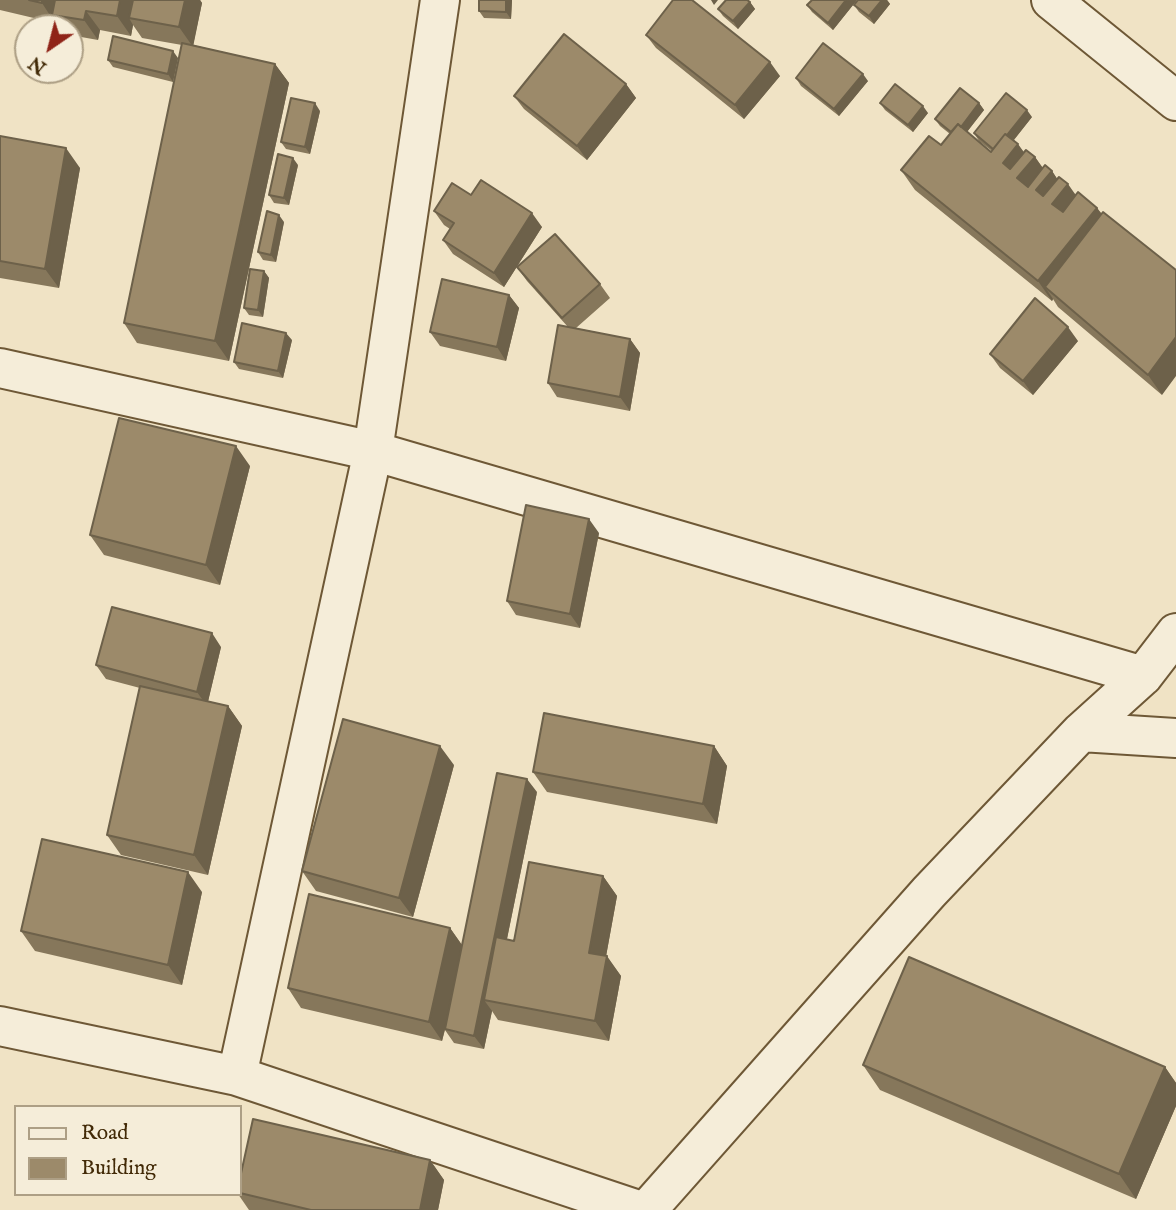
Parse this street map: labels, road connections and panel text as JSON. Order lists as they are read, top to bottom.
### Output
{
  "legend": ["Road", "Building"],
  "north": "bottom left"
}
